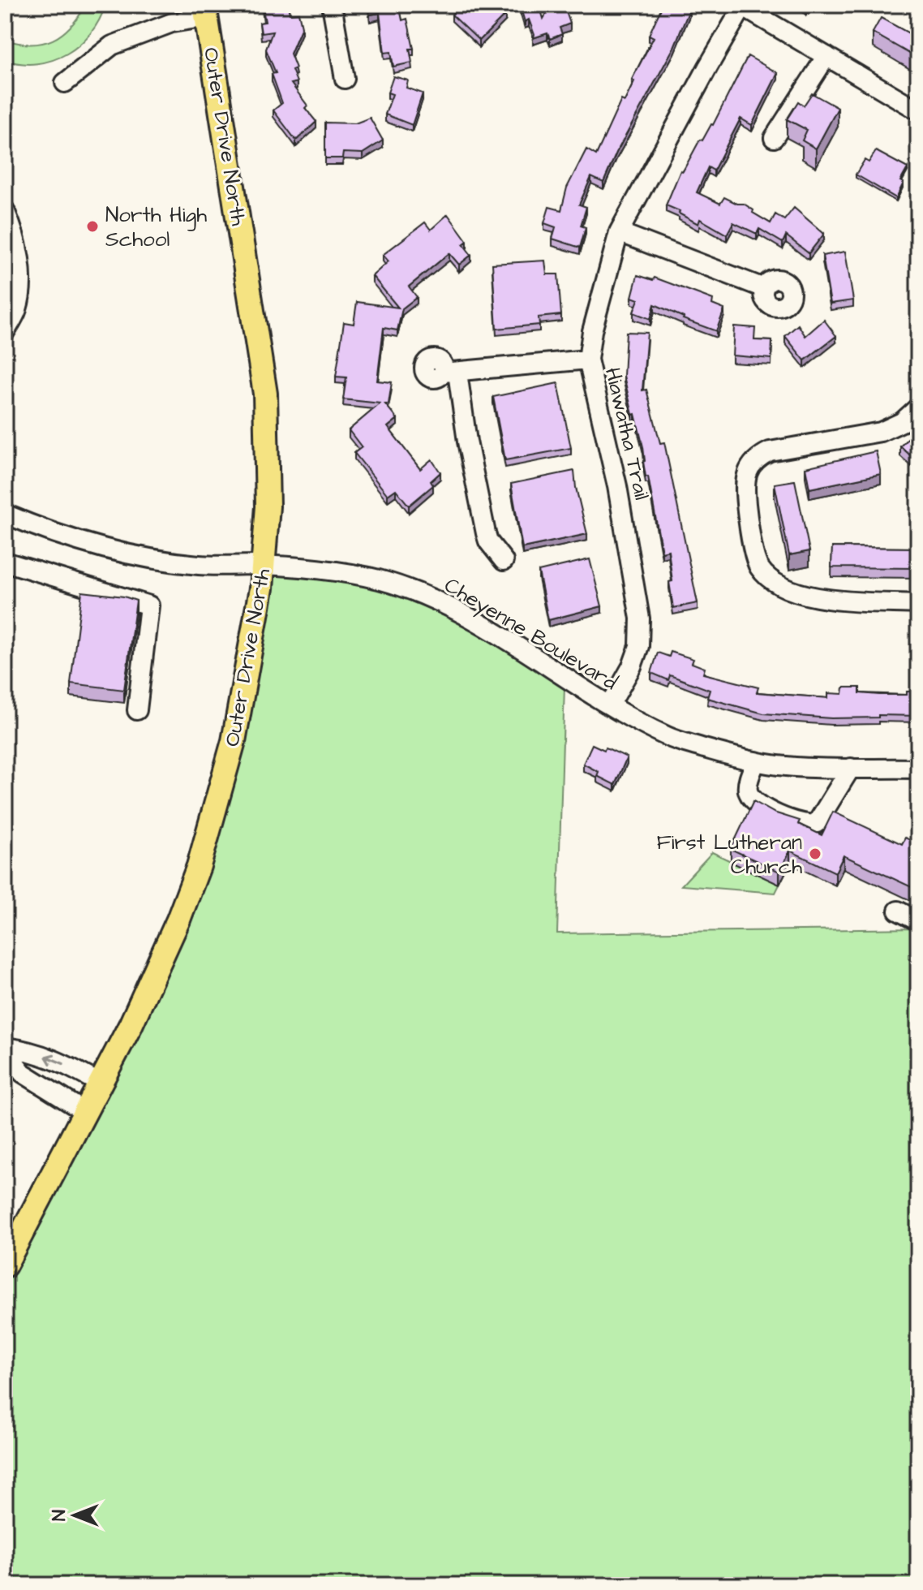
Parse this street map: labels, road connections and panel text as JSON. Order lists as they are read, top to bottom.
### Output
{
  "streets": {
    "main road": ["Outer Drive North"],
    "street": ["Hiawatha Trail", "Cheyenne Boulevard"]
  },
  "crossings": [
    ["Outer Drive North", "Cheyenne Boulevard"],
    ["Hiawatha Trail", "Cheyenne Boulevard"]
  ],
  "places": ["North High School", "First Lutheran Church"],
  "north": "left"
}
